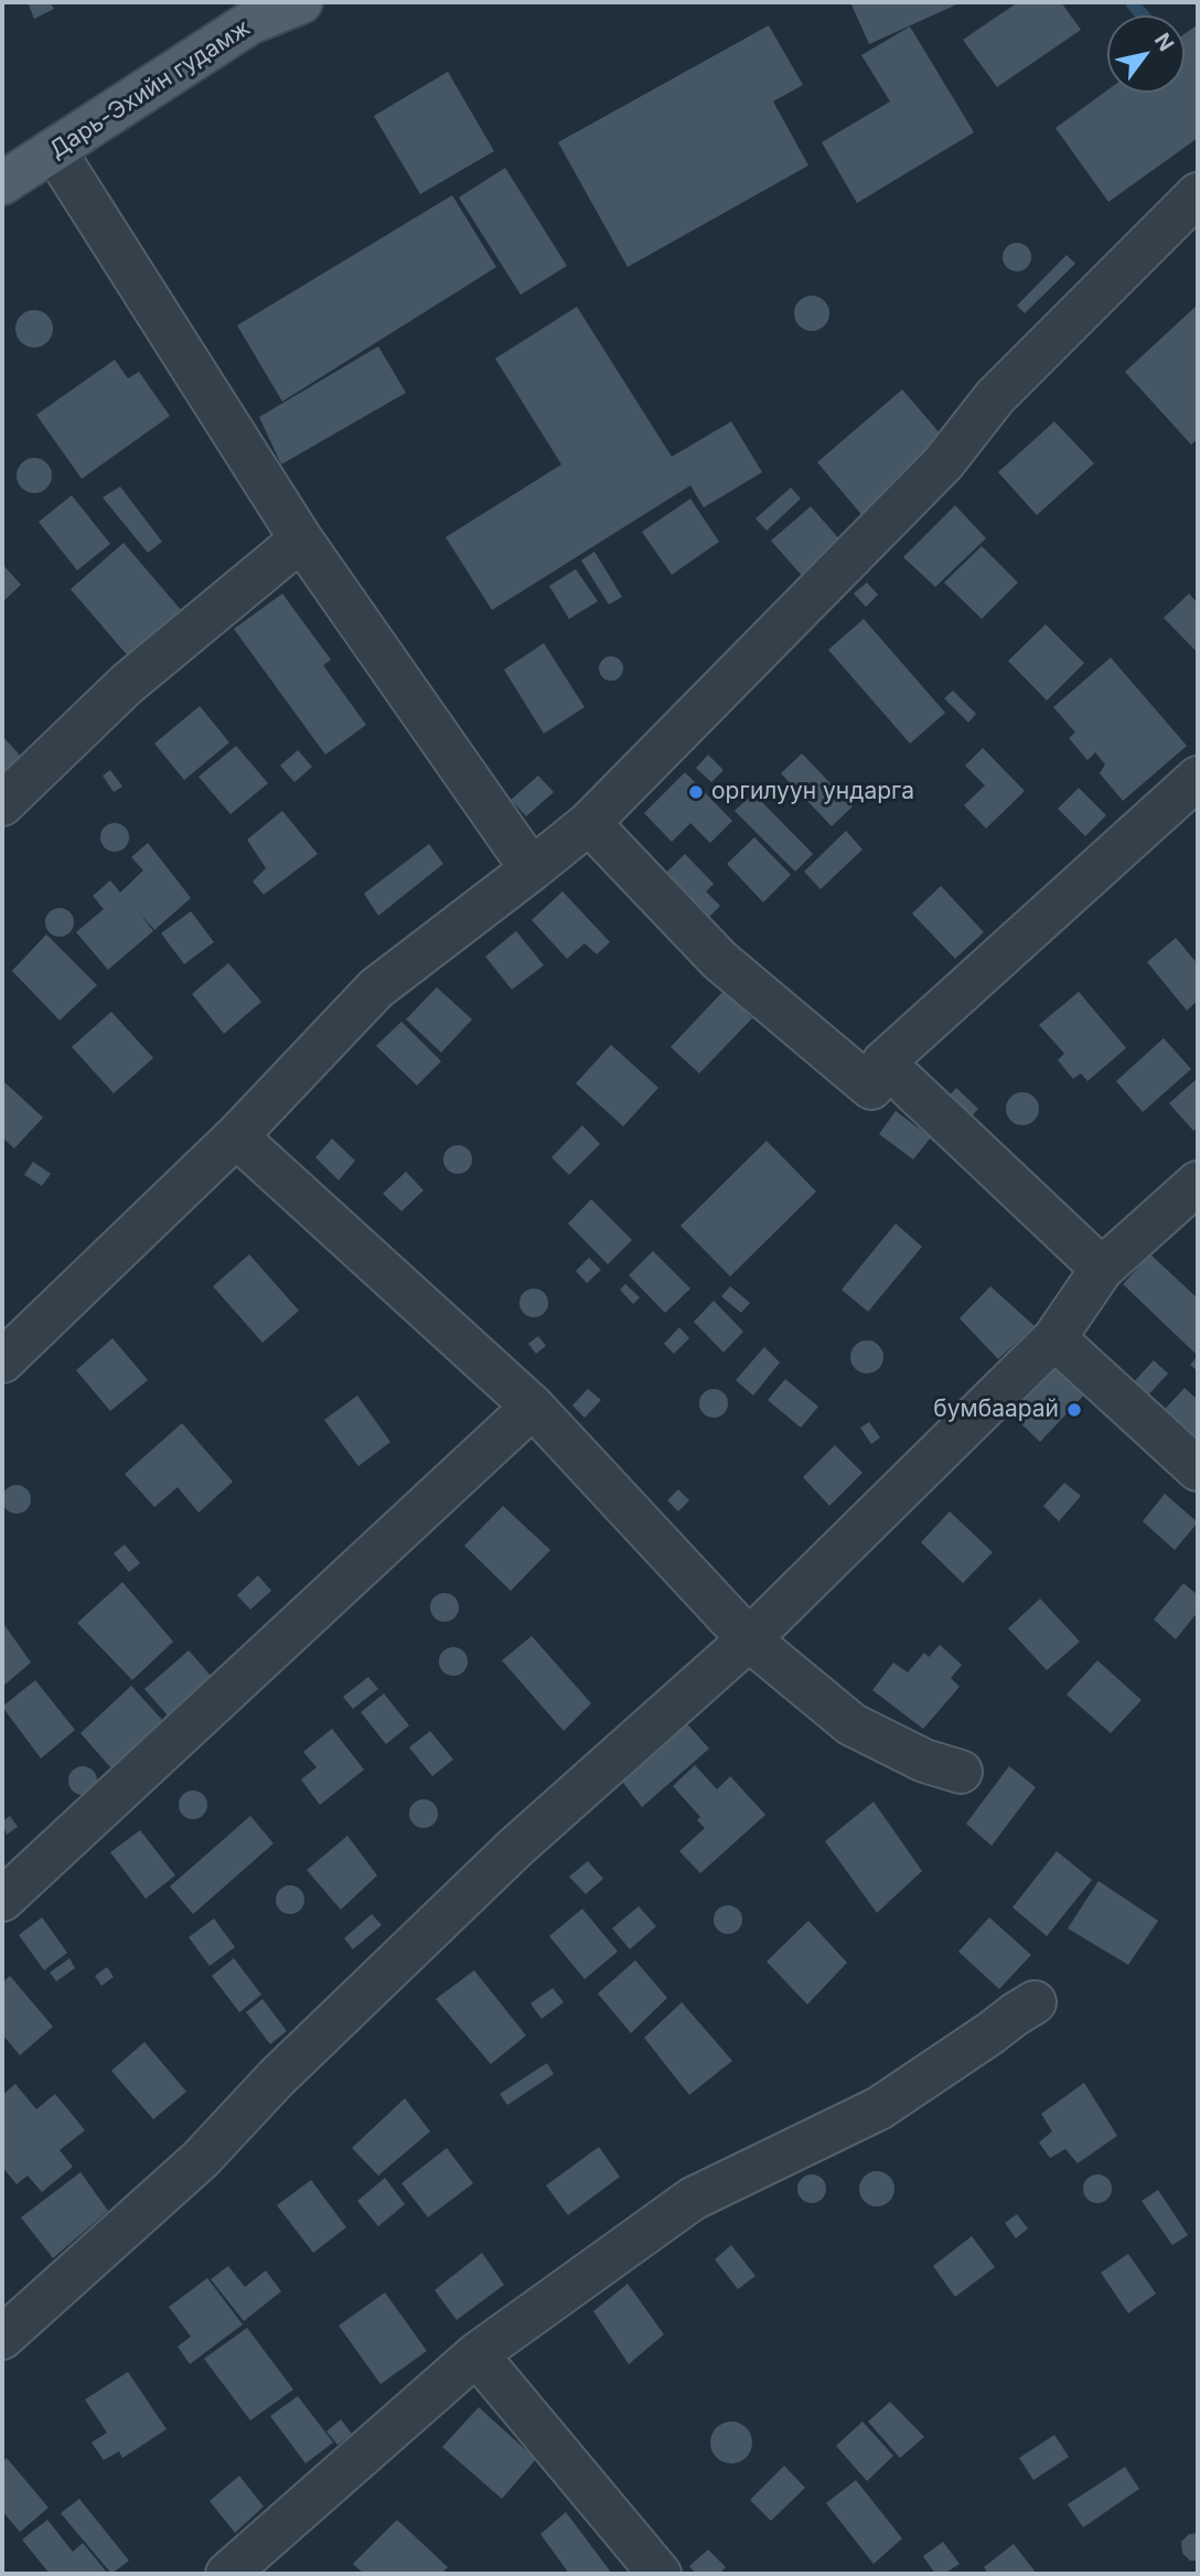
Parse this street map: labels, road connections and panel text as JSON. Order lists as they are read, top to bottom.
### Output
{
  "streets": {
    "main road": ["Дарь-Эхийн гудамж"]
  },
  "places": ["оргилуун ундарга", "бумбаарай"],
  "north": "top right"
}
